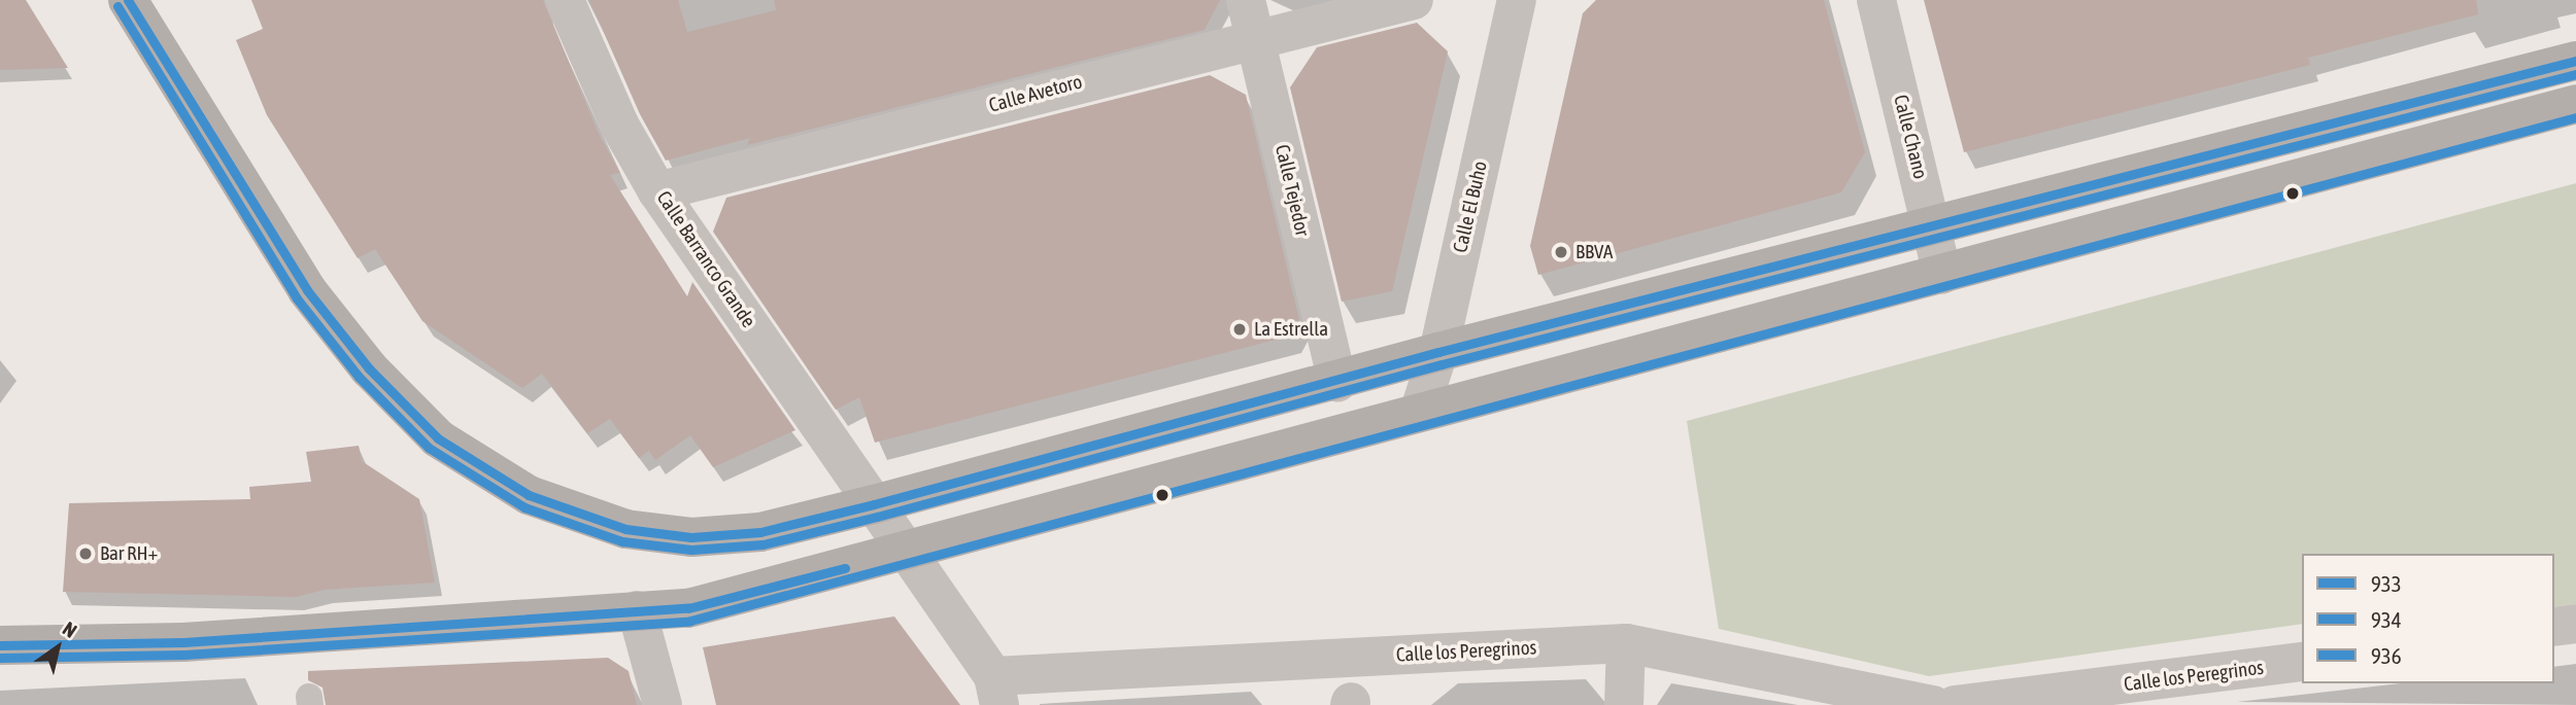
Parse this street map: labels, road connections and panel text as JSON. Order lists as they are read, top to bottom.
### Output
{
  "streets": {
    "street": [
      "Calle Avetoro",
      "Calle Chano",
      "Calle Tejedor",
      "Calle El Buho",
      "Calle Barranco Grande",
      "Calle los Peregrinos"
    ]
  },
  "crossings": [
    ["Calle Avetoro", "Calle Tejedor"],
    ["Calle Avetoro", "Calle Barranco Grande"],
    ["Calle Barranco Grande", "Calle los Peregrinos"]
  ],
  "places": ["BBVA", "La Estrella", "Bar RH+"],
  "lines": ["transit line 933", "transit line 934", "transit line 936"],
  "legend": ["933", "934", "936"],
  "north": "top right"
}
